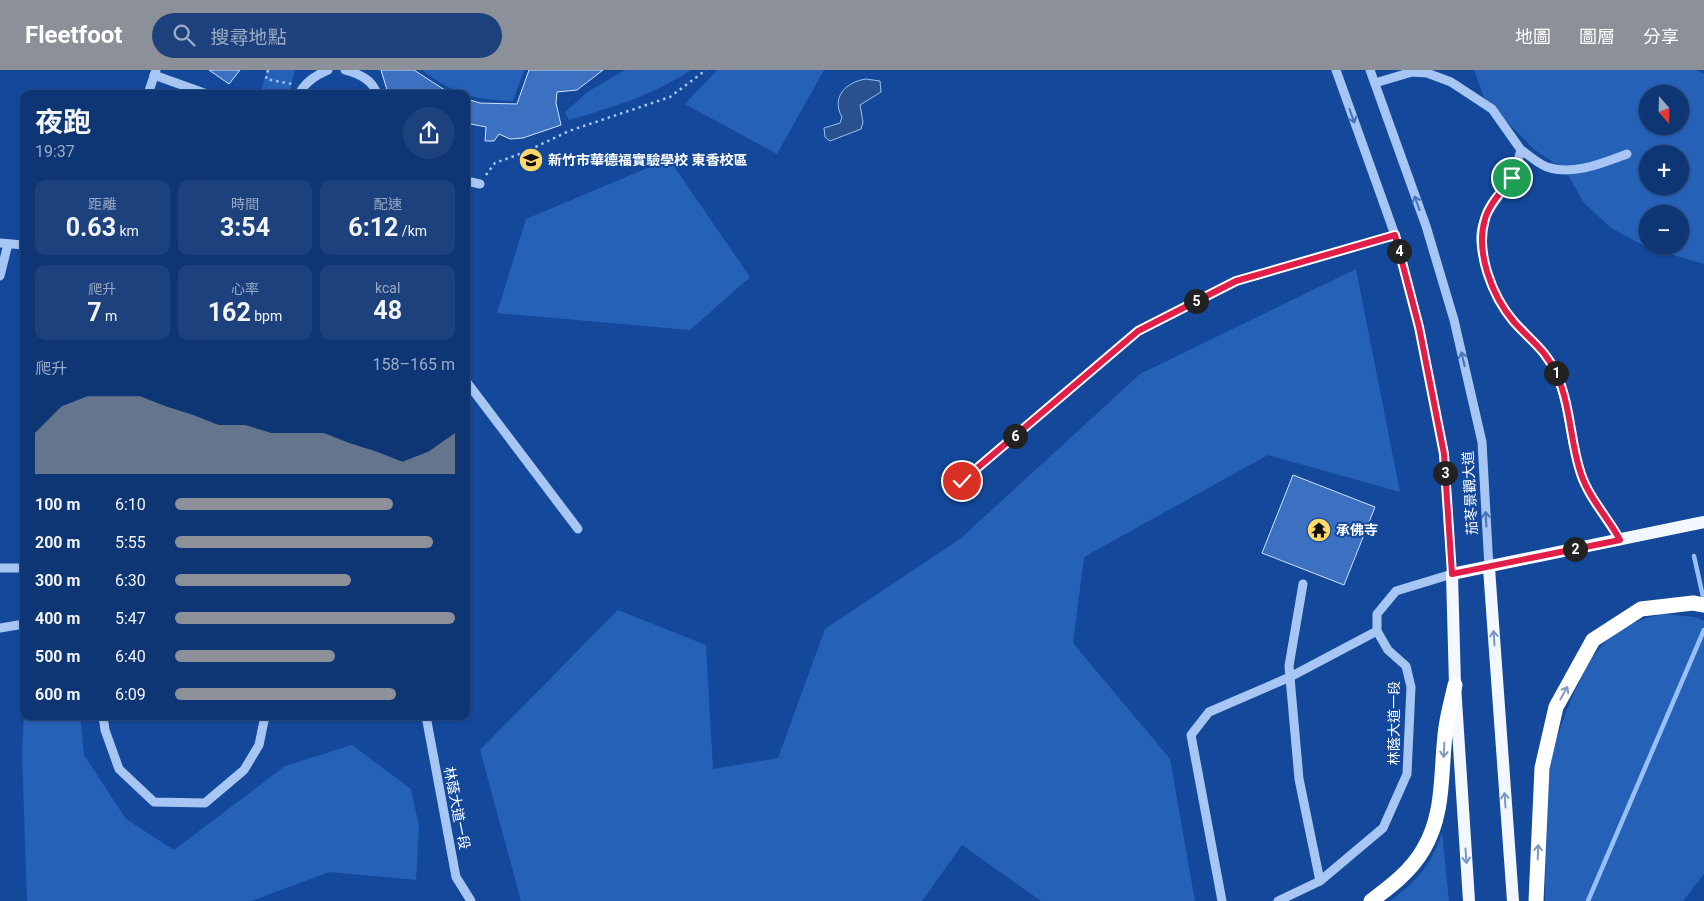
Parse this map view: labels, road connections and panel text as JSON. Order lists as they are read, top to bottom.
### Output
{
  "streets": {
    "main road": ["茄苳景觀大道"],
    "street": ["林蔭大道一段"]
  },
  "places": {
    "school or university": ["新竹市華德福實驗學校 東香校區"],
    "temple": ["承佛寺"]
  },
  "north": "bottom",
  "page": {
    "header": "Fleetfoot",
    "search": "搜尋地點",
    "nav": ["地圖", "圖層", "分享"],
    "map_buttons": ["+", "−"],
    "heading": ["夜跑", "19:37"],
    "stats": [
      ["距離", "0.63 km"],
      ["時間", "3:54"],
      ["配速", "6:12 /km"],
      ["爬升", "7 m"],
      ["心率", "162 bpm"],
      ["kcal", "48"]
    ],
    "pins": [
      "4",
      "5",
      "1",
      "6",
      "3",
      "2"
    ],
    "chart": ["爬升", "158–165 m"],
    "list": [
      {
        "name": "100 m",
        "note": "6:10"
      },
      {
        "name": "200 m",
        "note": "5:55"
      },
      {
        "name": "300 m",
        "note": "6:30"
      },
      {
        "name": "400 m",
        "note": "5:47"
      },
      {
        "name": "500 m",
        "note": "6:40"
      },
      {
        "name": "600 m",
        "note": "6:09"
      }
    ]
  }
}
